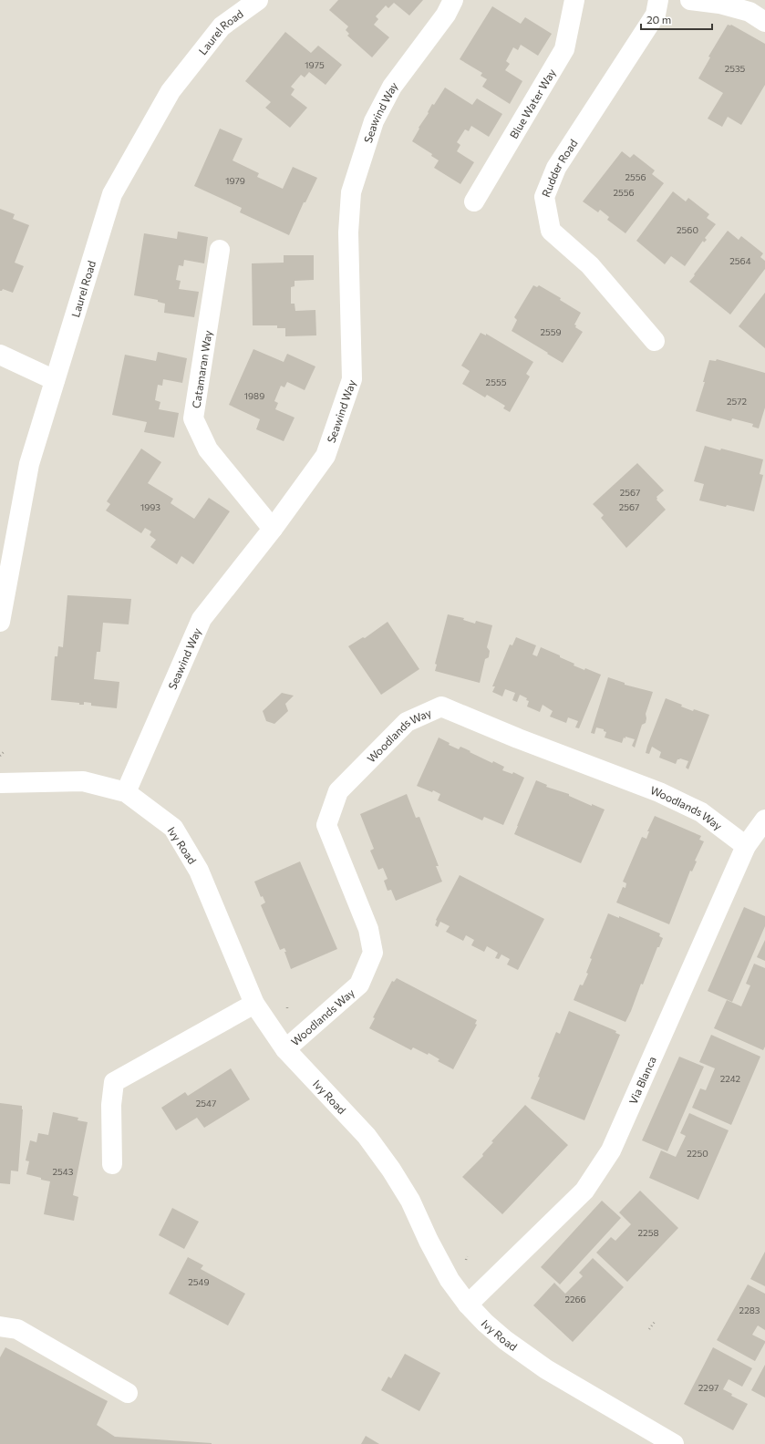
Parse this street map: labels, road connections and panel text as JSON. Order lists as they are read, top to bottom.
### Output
{
  "streets": {
    "street": [
      "Laurel Road",
      "Blue Water Way",
      "Seawind Way",
      "Rudder Road",
      "Catamaran Way",
      "Woodlands Way",
      "Ivy Road",
      "Via Blanca"
    ]
  },
  "crossings": [
    ["Seawind Way", "Catamaran Way"],
    ["Seawind Way", "Ivy Road"],
    ["Woodlands Way", "Ivy Road"],
    ["Woodlands Way", "Via Blanca"],
    ["Ivy Road", "Via Blanca"]
  ],
  "house_numbers": [
    "1975",
    "2535",
    "2556",
    "1979",
    "2556",
    "2560",
    "2564",
    "2559",
    "2555",
    "1989",
    "2572",
    "2567",
    "1993",
    "2567",
    "2242",
    "2547",
    "2250",
    "2543",
    "2258",
    "2549",
    "2266",
    "2283",
    "2297"
  ],
  "scale_bar": "20 m"
}
